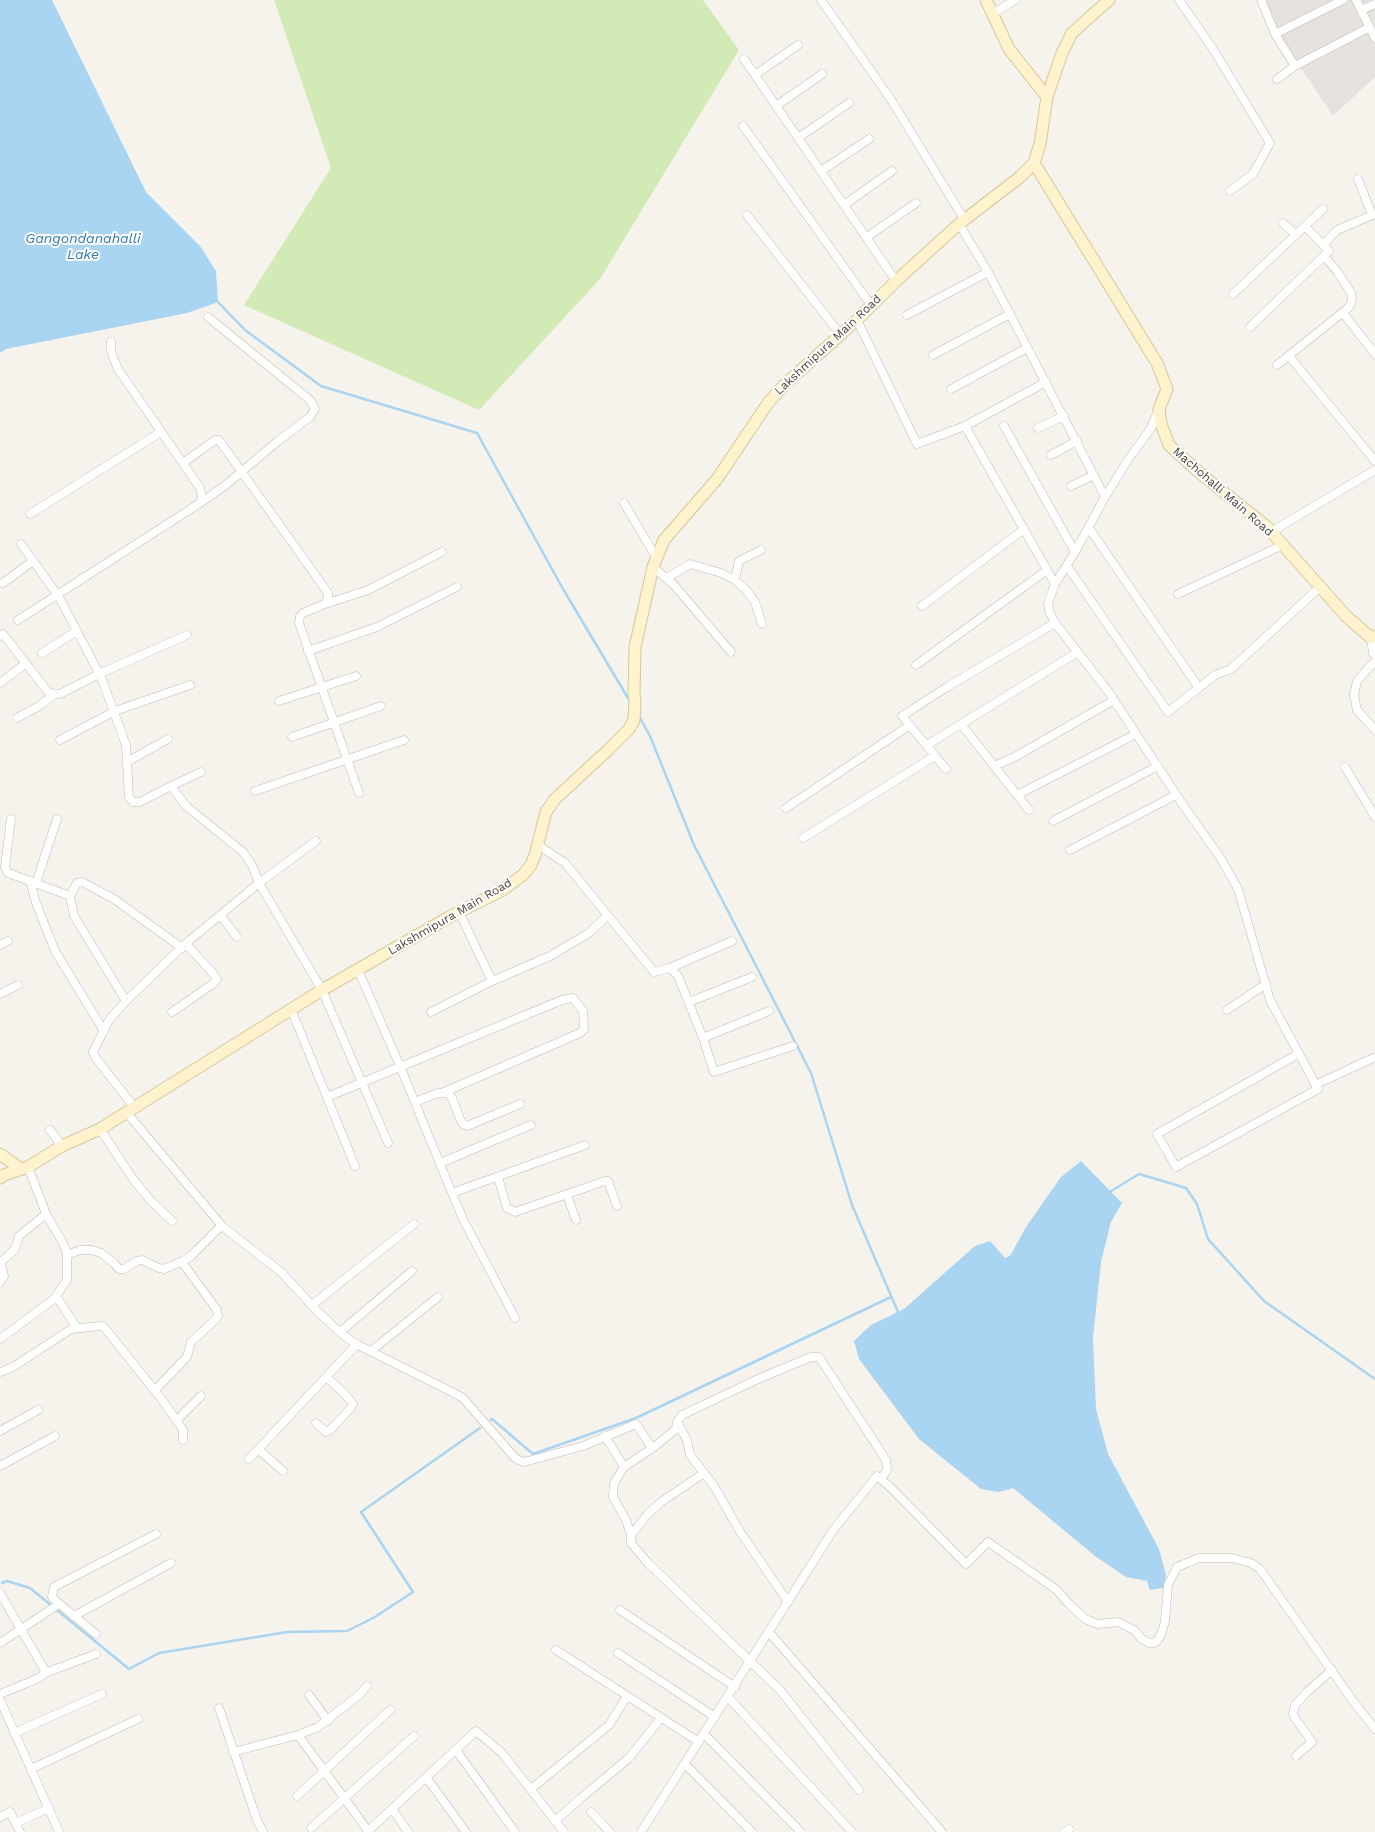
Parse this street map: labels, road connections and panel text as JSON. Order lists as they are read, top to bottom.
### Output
{
  "streets": {
    "main road": ["Lakshmipura Main Road", "Machohalli Main Road"]
  },
  "crossings": [
    ["Lakshmipura Main Road", "Machohalli Main Road"]
  ],
  "water": ["Gangondanahalli Lake"]
}
